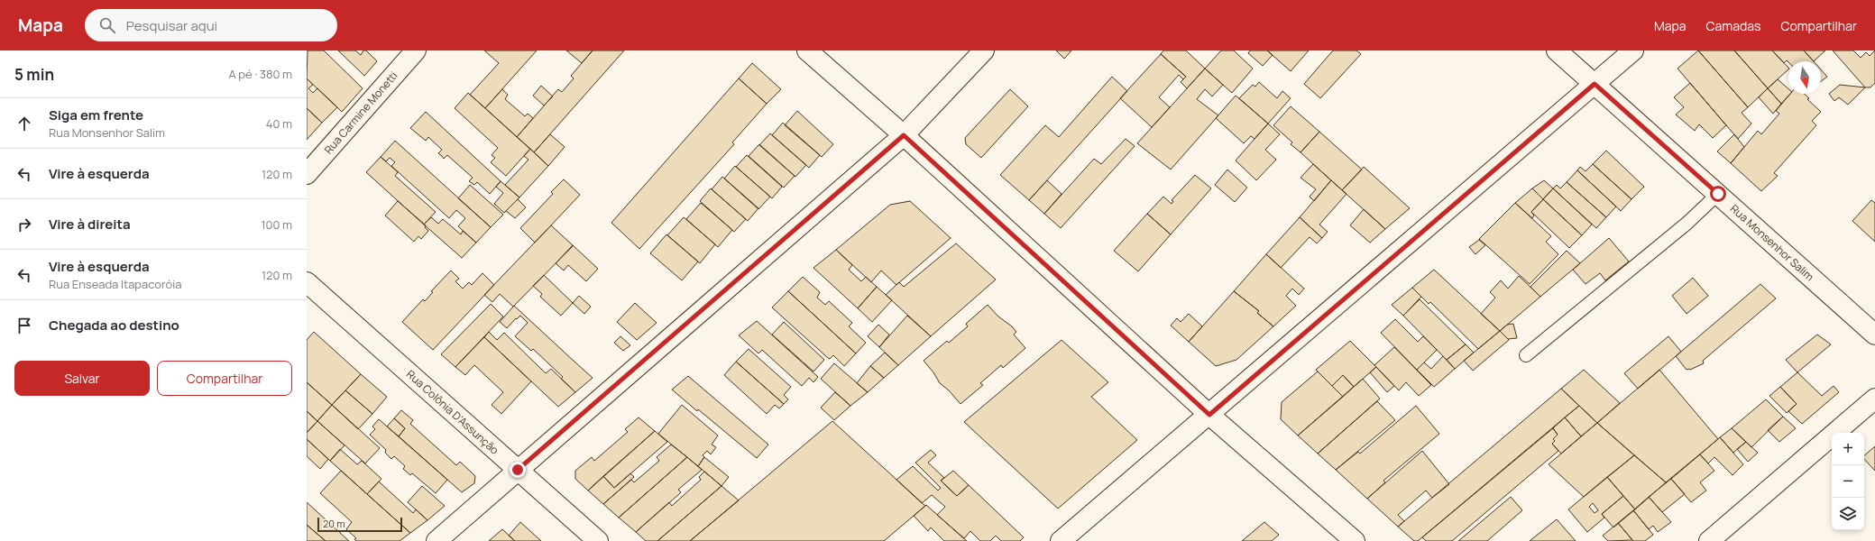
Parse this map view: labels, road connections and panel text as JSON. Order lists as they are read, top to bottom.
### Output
{
  "streets": {
    "street": ["Rua Carmine Monetti", "Rua Monsenhor Salim", "Rua Colônia D'Assunção"]
  },
  "scale_bar": "20 m",
  "north": "bottom",
  "page": {
    "header": "Mapa",
    "search": "Pesquisar aqui",
    "nav": ["Mapa", "Camadas", "Compartilhar"],
    "heading": ["5 min", "A pé · 380 m"],
    "list": [
      ["Siga em frente", "Rua Monsenhor Salim", "40 m"],
      ["Vire à esquerda", "120 m"],
      ["Vire à direita", "100 m"],
      ["Vire à esquerda", "Rua Enseada Itapacoróia", "120 m"],
      "Chegada ao destino"
    ],
    "buttons": ["Salvar", "Compartilhar"],
    "map_buttons": ["+", "−"],
    "scale": "20 m"
  }
}
